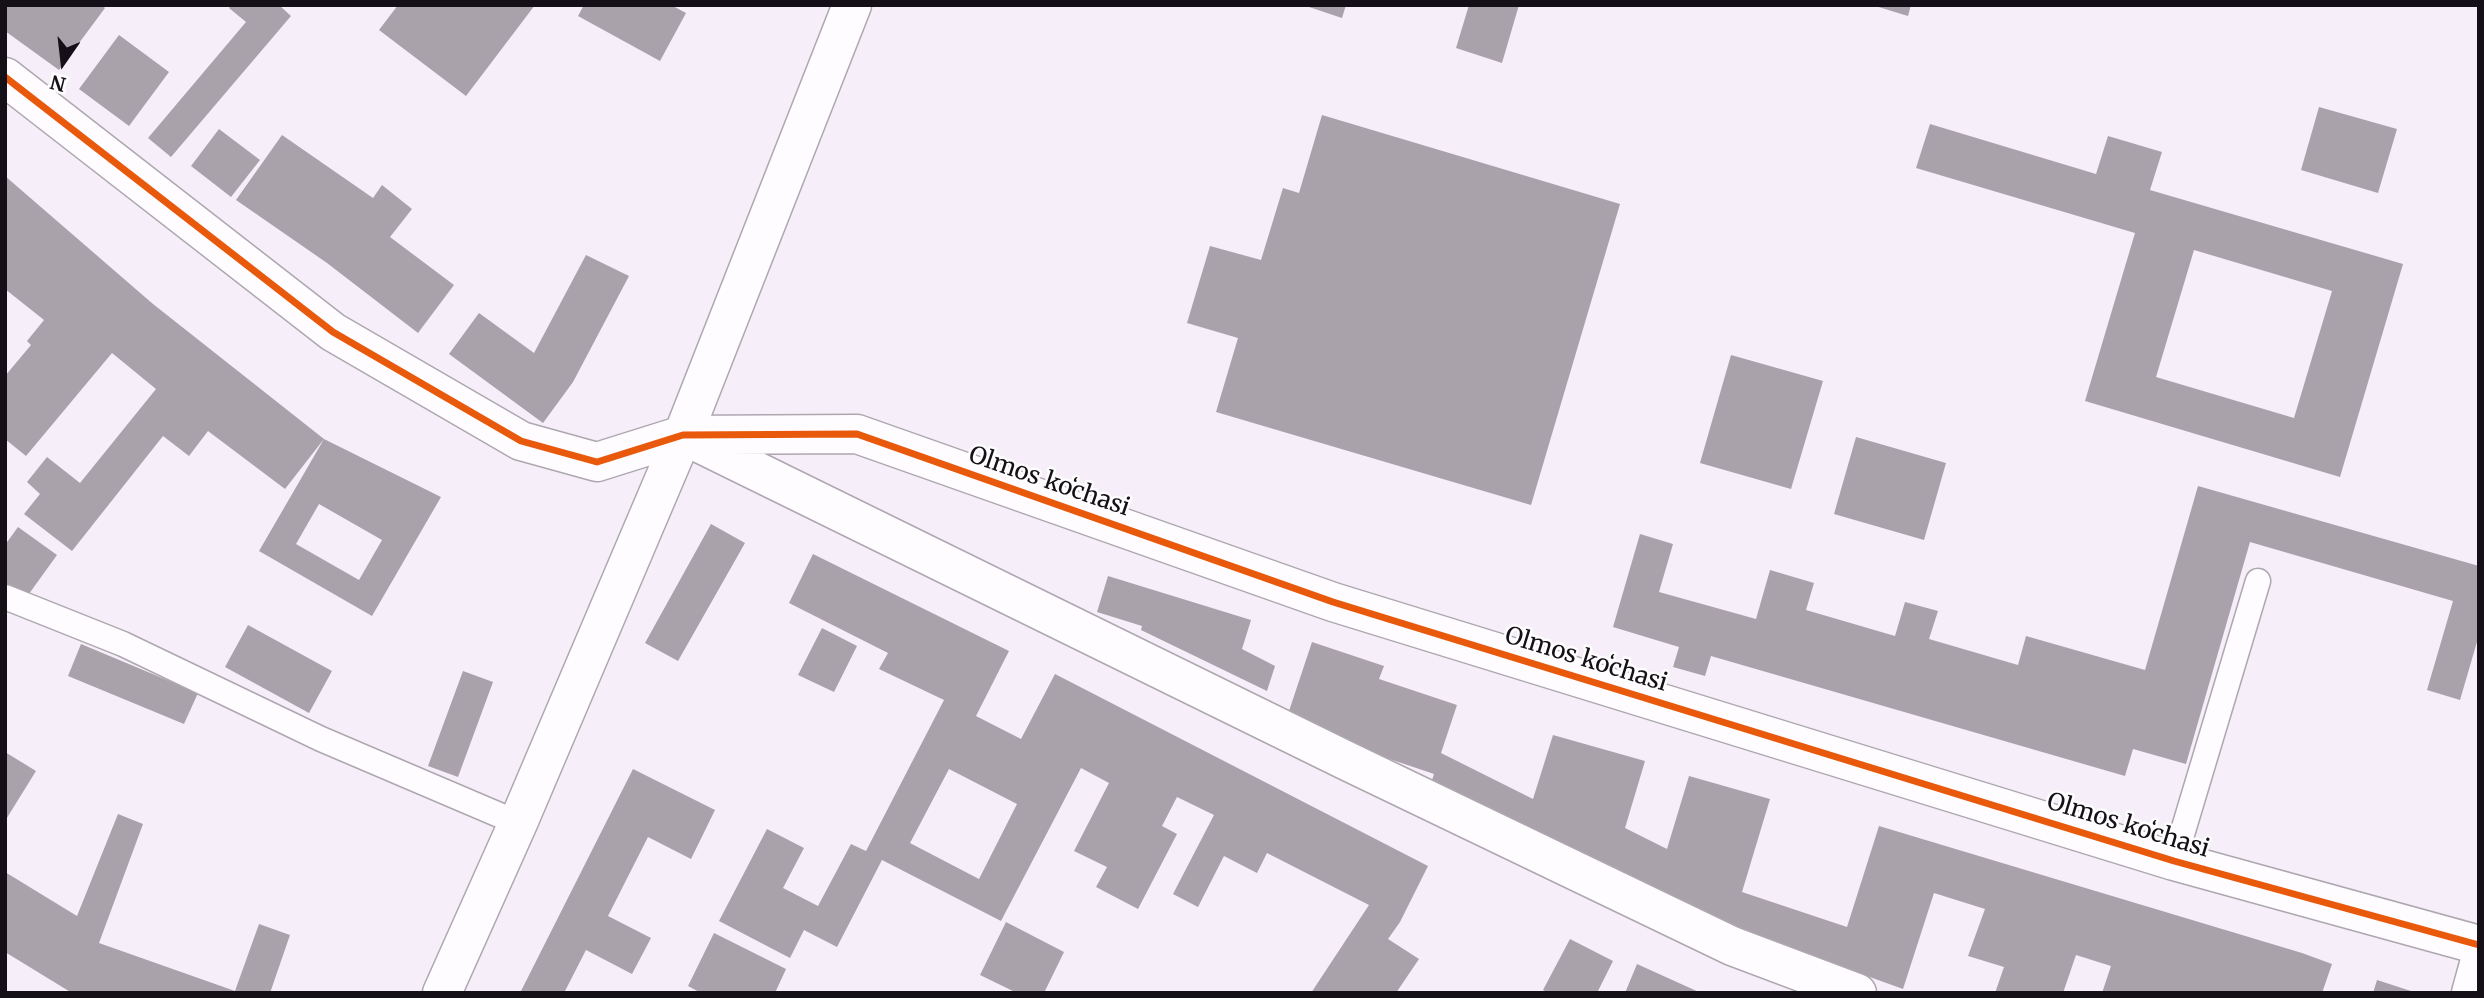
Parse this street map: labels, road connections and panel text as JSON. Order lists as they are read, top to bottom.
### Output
{
  "streets": {
    "street": ["Olmos koʻchasi"]
  },
  "north": "bottom"
}
